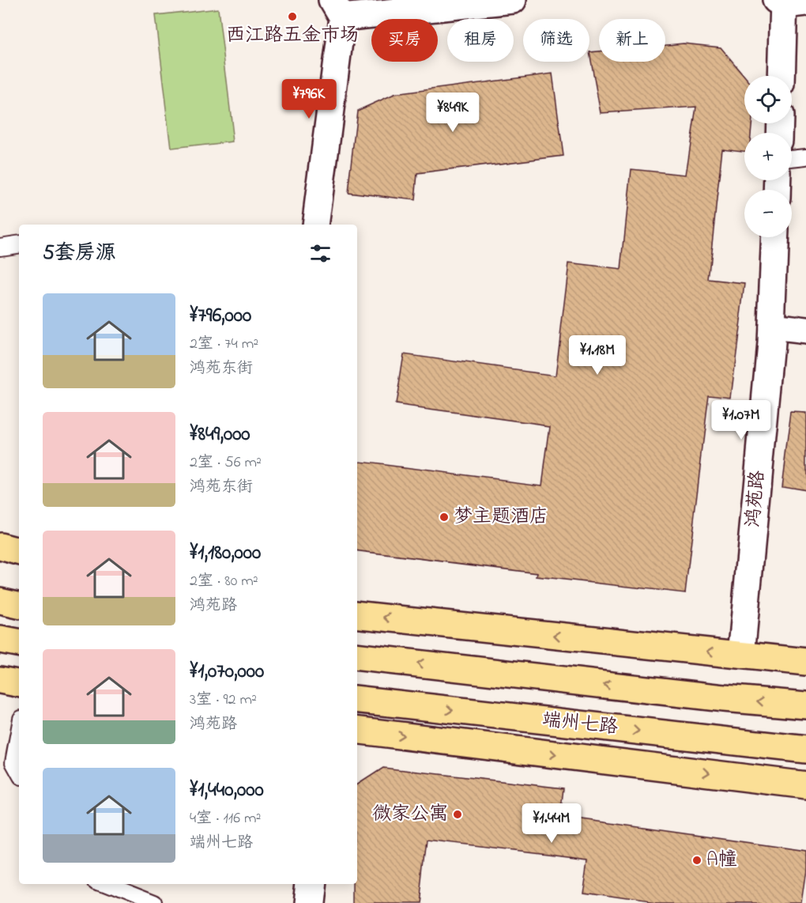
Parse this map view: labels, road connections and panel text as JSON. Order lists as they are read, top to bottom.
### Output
{
  "streets": {
    "main road": ["端州七路"],
    "street": ["鸿苑路"]
  },
  "places": [
    "西江路五金市场",
    "梦主题酒店",
    "微家公寓",
    "A幢"
  ],
  "page": {
    "chip": [
      "买房",
      "租房",
      "筛选",
      "新上"
    ],
    "map_buttons": ["+", "−"],
    "price": [
      "¥796K",
      "¥849K",
      "¥1.18M",
      "¥1.07M",
      "¥1.44M"
    ],
    "heading": "5套房源",
    "list": [
      {
        "name": "¥796,000",
        "note": "2室 · 74 m² · 鸿苑东街"
      },
      {
        "name": "¥849,000",
        "note": "2室 · 56 m² · 鸿苑东街"
      },
      {
        "name": "¥1,180,000",
        "note": "2室 · 80 m² · 鸿苑路"
      },
      {
        "name": "¥1,070,000",
        "note": "3室 · 92 m² · 鸿苑路"
      },
      {
        "name": "¥1,440,000",
        "note": "4室 · 116 m² · 端州七路"
      }
    ]
  }
}
